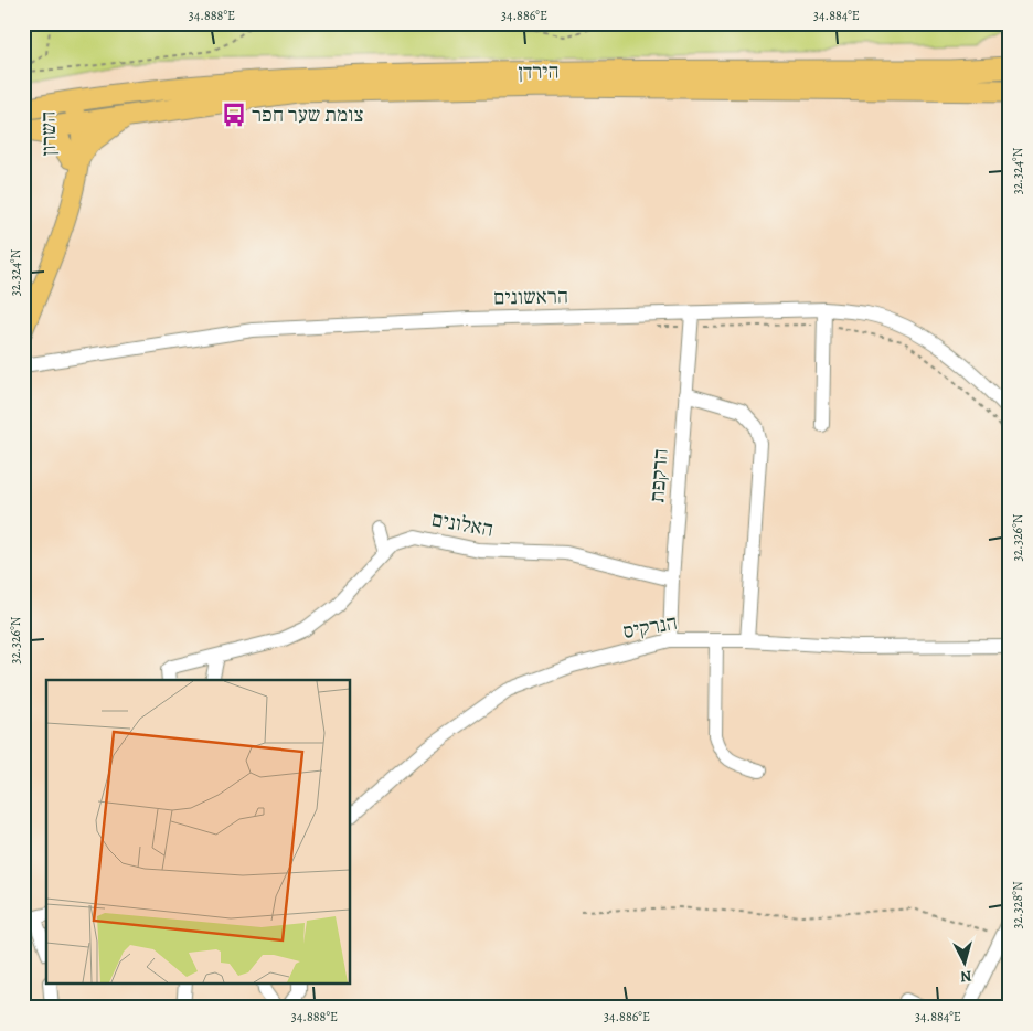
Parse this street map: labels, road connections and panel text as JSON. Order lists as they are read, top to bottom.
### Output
{
  "streets": {
    "highway": ["הירדן"],
    "main road": ["השרון"],
    "street": [
      "הראשונים",
      "הרקפת",
      "האלונים",
      "הנרקיס"
    ]
  },
  "crossings": [
    ["הירדן", "השרון"],
    ["הראשונים", "הרקפת"],
    ["הרקפת", "האלונים"],
    ["הרקפת", "הנרקיס"]
  ],
  "places": {
    "bus stop": ["צומת שער חפר"]
  },
  "north": "bottom",
  "coordinates": [
    "34.888°E",
    "34.886°E",
    "34.884°E",
    "32.324°N",
    "32.326°N",
    "32.328°N"
  ]
}
